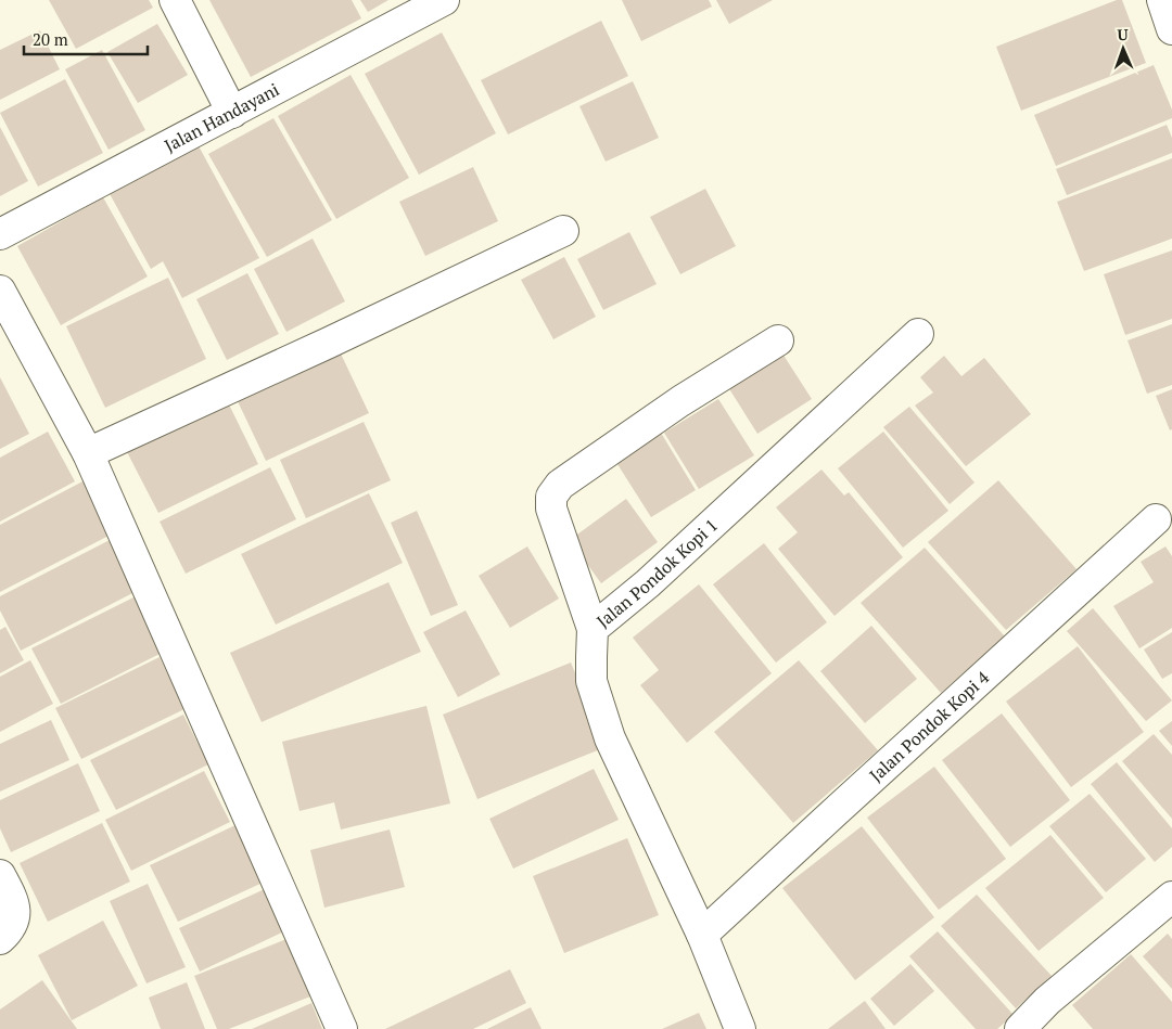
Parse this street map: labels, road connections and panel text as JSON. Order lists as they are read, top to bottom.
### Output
{
  "streets": {
    "street": ["Jalan Handayani", "Jalan Pondok Kopi 1", "Jalan Pondok Kopi 4"]
  },
  "crossings": [
    ["Jalan Pondok Kopi 1", "Jalan Pondok Kopi 4"]
  ],
  "scale_bar": "20 m",
  "north": "top"
}
